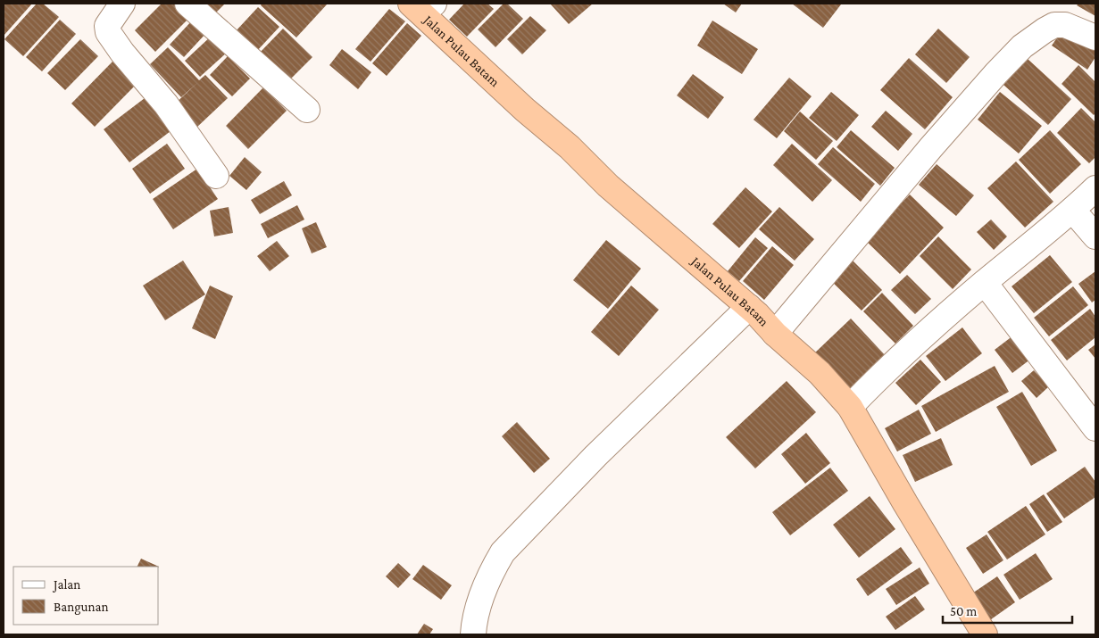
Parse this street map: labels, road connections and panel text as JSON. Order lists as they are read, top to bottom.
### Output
{
  "streets": {
    "highway": ["Jalan Pulau Batam"]
  },
  "legend": ["Jalan", "Bangunan"],
  "scale_bar": "50 m"
}
